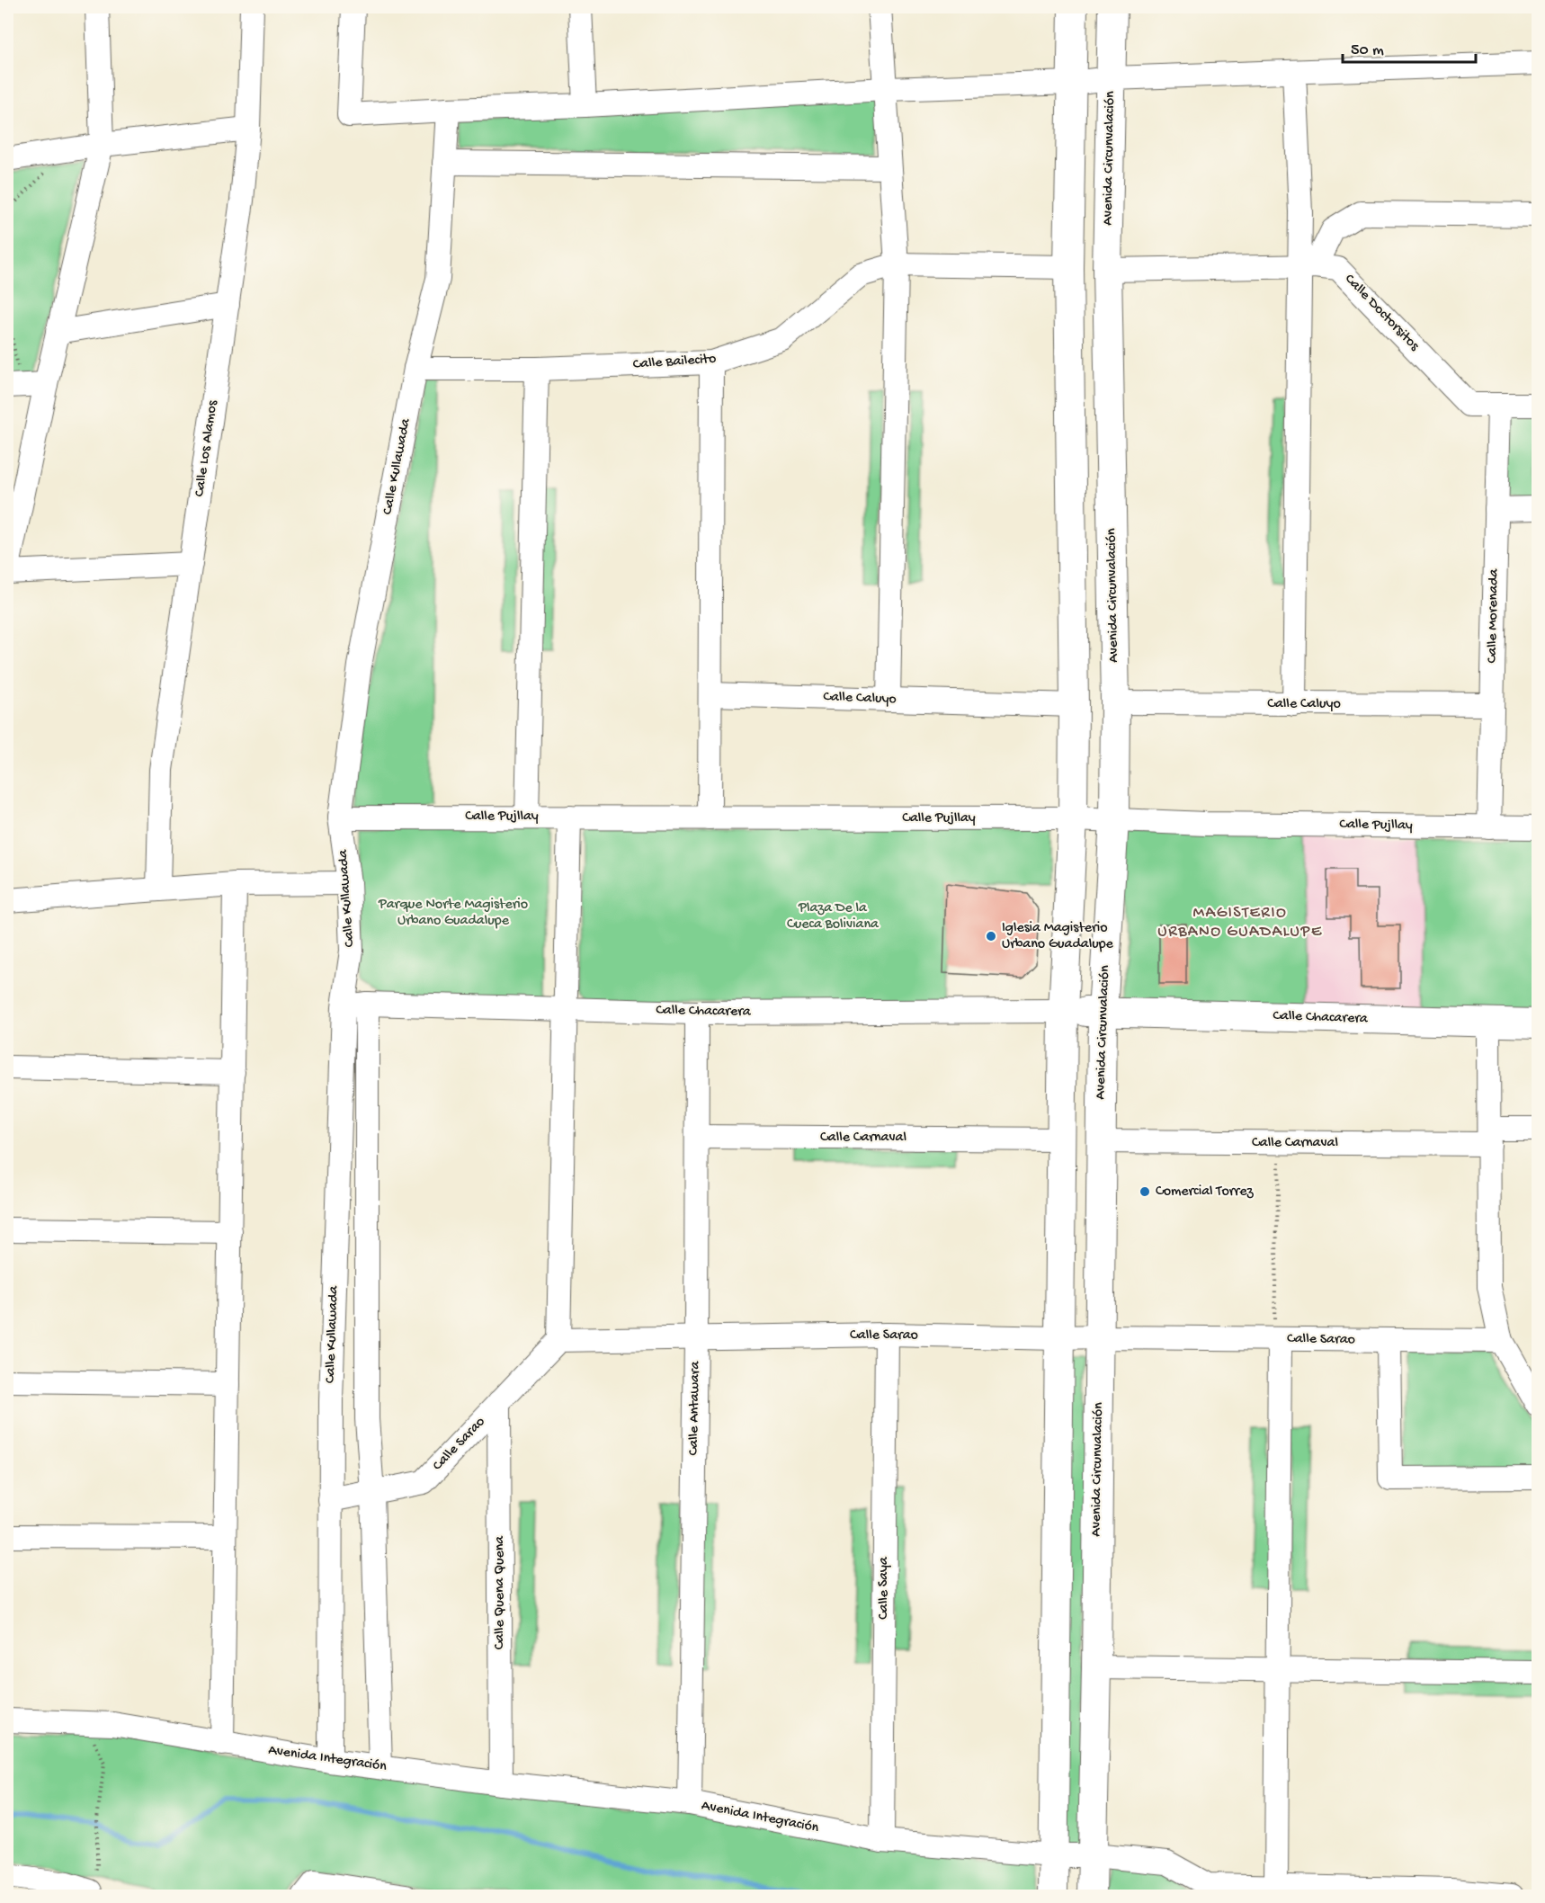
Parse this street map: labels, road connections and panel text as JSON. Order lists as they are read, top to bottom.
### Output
{
  "streets": {
    "main road": ["Avenida Circunvalación", "Calle Chacarera"],
    "street": [
      "Calle Doctorsitos",
      "Calle Bailecito",
      "Calle Los Alamos",
      "Calle Kullawada",
      "Calle Morenada",
      "Calle Caluyo",
      "Calle Pujllay",
      "Calle Carnaval",
      "Calle Sarao",
      "Calle Antawara",
      "Calle Saya",
      "Calle Quena Quena",
      "Avenida Integración"
    ]
  },
  "crossings": [
    ["Avenida Circunvalación", "Calle Doctorsitos"],
    ["Avenida Circunvalación", "Calle Caluyo"],
    ["Avenida Circunvalación", "Calle Pujllay"],
    ["Avenida Circunvalación", "Calle Chacarera"],
    ["Avenida Circunvalación", "Calle Carnaval"],
    ["Avenida Circunvalación", "Calle Sarao"],
    ["Avenida Circunvalación", "Avenida Integración"],
    ["Calle Doctorsitos", "Calle Morenada"],
    ["Calle Bailecito", "Calle Kullawada"],
    ["Calle Kullawada", "Calle Pujllay"],
    ["Calle Kullawada", "Calle Chacarera"],
    ["Calle Kullawada", "Calle Sarao"],
    ["Calle Kullawada", "Avenida Integración"],
    ["Calle Morenada", "Calle Caluyo"],
    ["Calle Morenada", "Calle Pujllay"],
    ["Calle Chacarera", "Calle Antawara"],
    ["Calle Carnaval", "Calle Antawara"],
    ["Calle Sarao", "Calle Antawara"],
    ["Calle Sarao", "Calle Saya"],
    ["Calle Sarao", "Calle Quena Quena"],
    ["Calle Antawara", "Avenida Integración"],
    ["Calle Saya", "Avenida Integración"],
    ["Calle Quena Quena", "Avenida Integración"]
  ],
  "districts": ["MAGISTERIO URBANO GUADALUPE"],
  "parks": ["Parque Norte Magisterio Urbano Guadalupe", "Plaza De la Cueca Boliviana"],
  "places": ["Iglesia Magisterio Urbano Guadalupe", "Comercial Torrez"],
  "scale_bar": "50 m"
}
